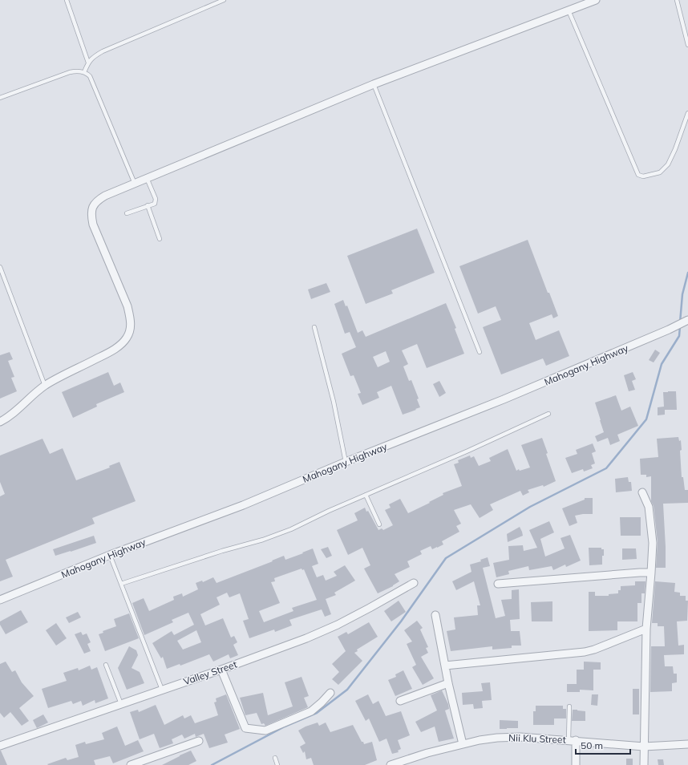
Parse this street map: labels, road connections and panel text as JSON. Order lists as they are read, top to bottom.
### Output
{
  "streets": {
    "street": ["Mahogany Highway", "Valley Street", "Nii Klu Street"]
  },
  "scale_bar": "50 m"
}
